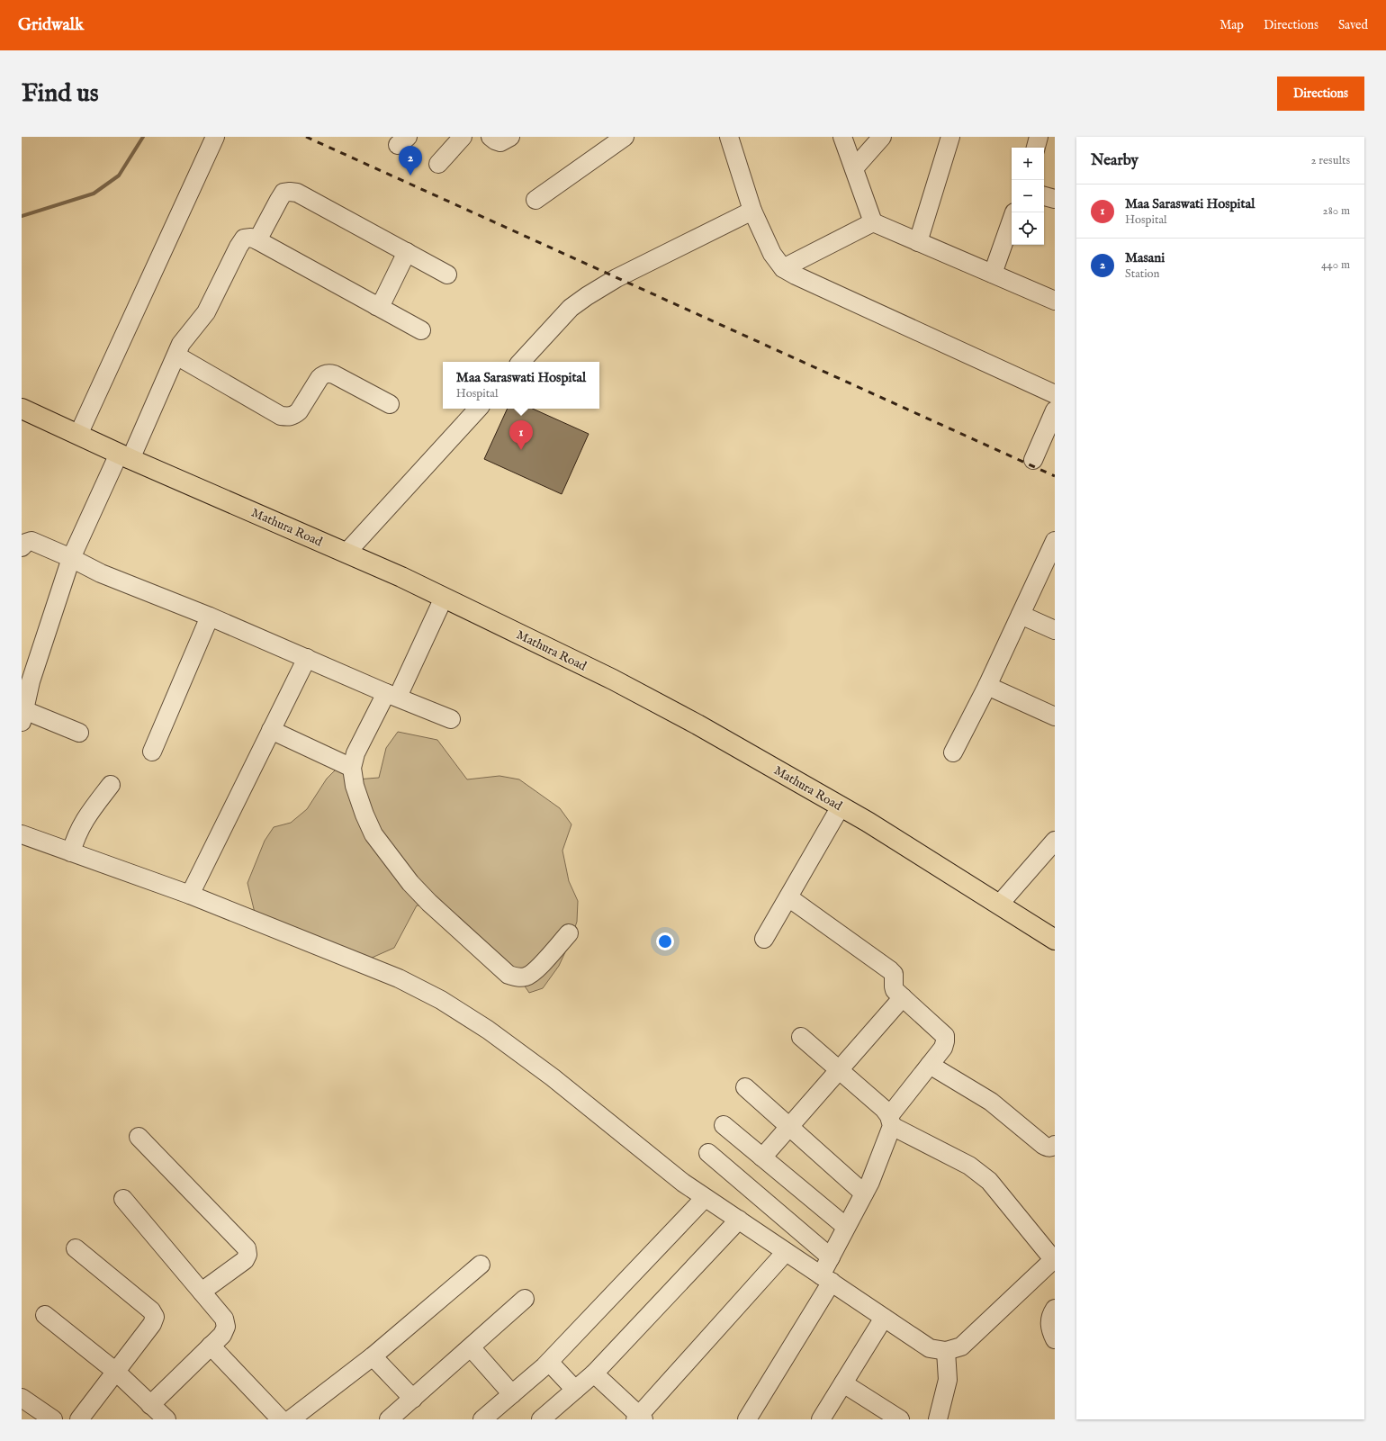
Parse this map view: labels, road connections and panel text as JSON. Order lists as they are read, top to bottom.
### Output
{
  "streets": {
    "main road": ["Mathura Road"]
  },
  "page": {
    "header": "Gridwalk",
    "nav": ["Map", "Directions", "Saved"],
    "buttons": "Directions",
    "title": "Find us",
    "heading": ["Nearby", "2 results"],
    "pins": ["2", "1"],
    "map_buttons": ["+", "−"],
    "list": [
      {
        "mark": "1",
        "name": "Maa Saraswati Hospital",
        "note": "Hospital",
        "value": "280 m"
      },
      {
        "mark": "2",
        "name": "Masani",
        "note": "Station",
        "value": "440 m"
      }
    ],
    "popup": ["Maa Saraswati Hospital", "Hospital"]
  }
}
